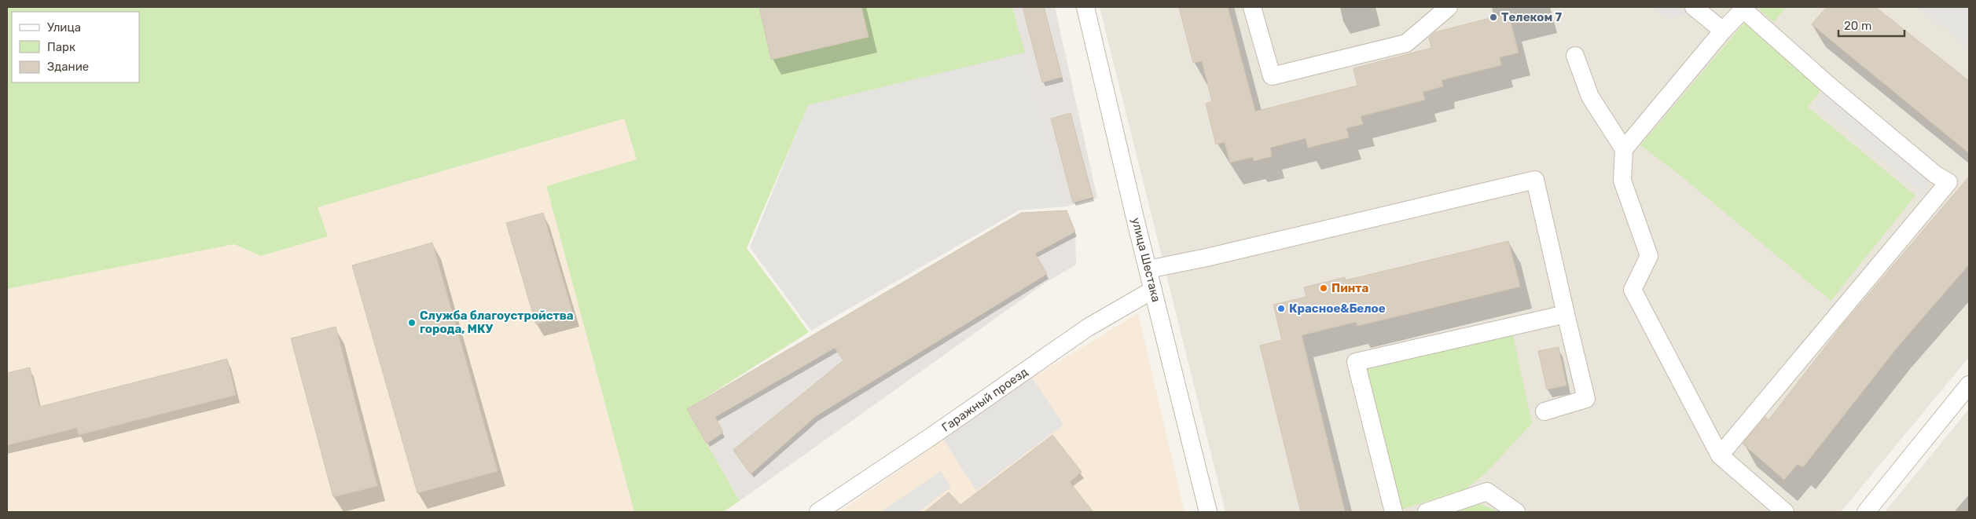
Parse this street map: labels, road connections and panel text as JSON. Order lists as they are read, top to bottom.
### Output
{
  "streets": {
    "street": ["улица Шестака", "Гаражный проезд"]
  },
  "crossings": [
    ["улица Шестака", "Гаражный проезд"]
  ],
  "places": [
    "Телеком 7",
    "Пинта",
    "Красное&Белое",
    "Служба благоустройства города, МКУ"
  ],
  "legend": ["Улица", "Парк", "Здание"],
  "scale_bar": "20 m"
}
